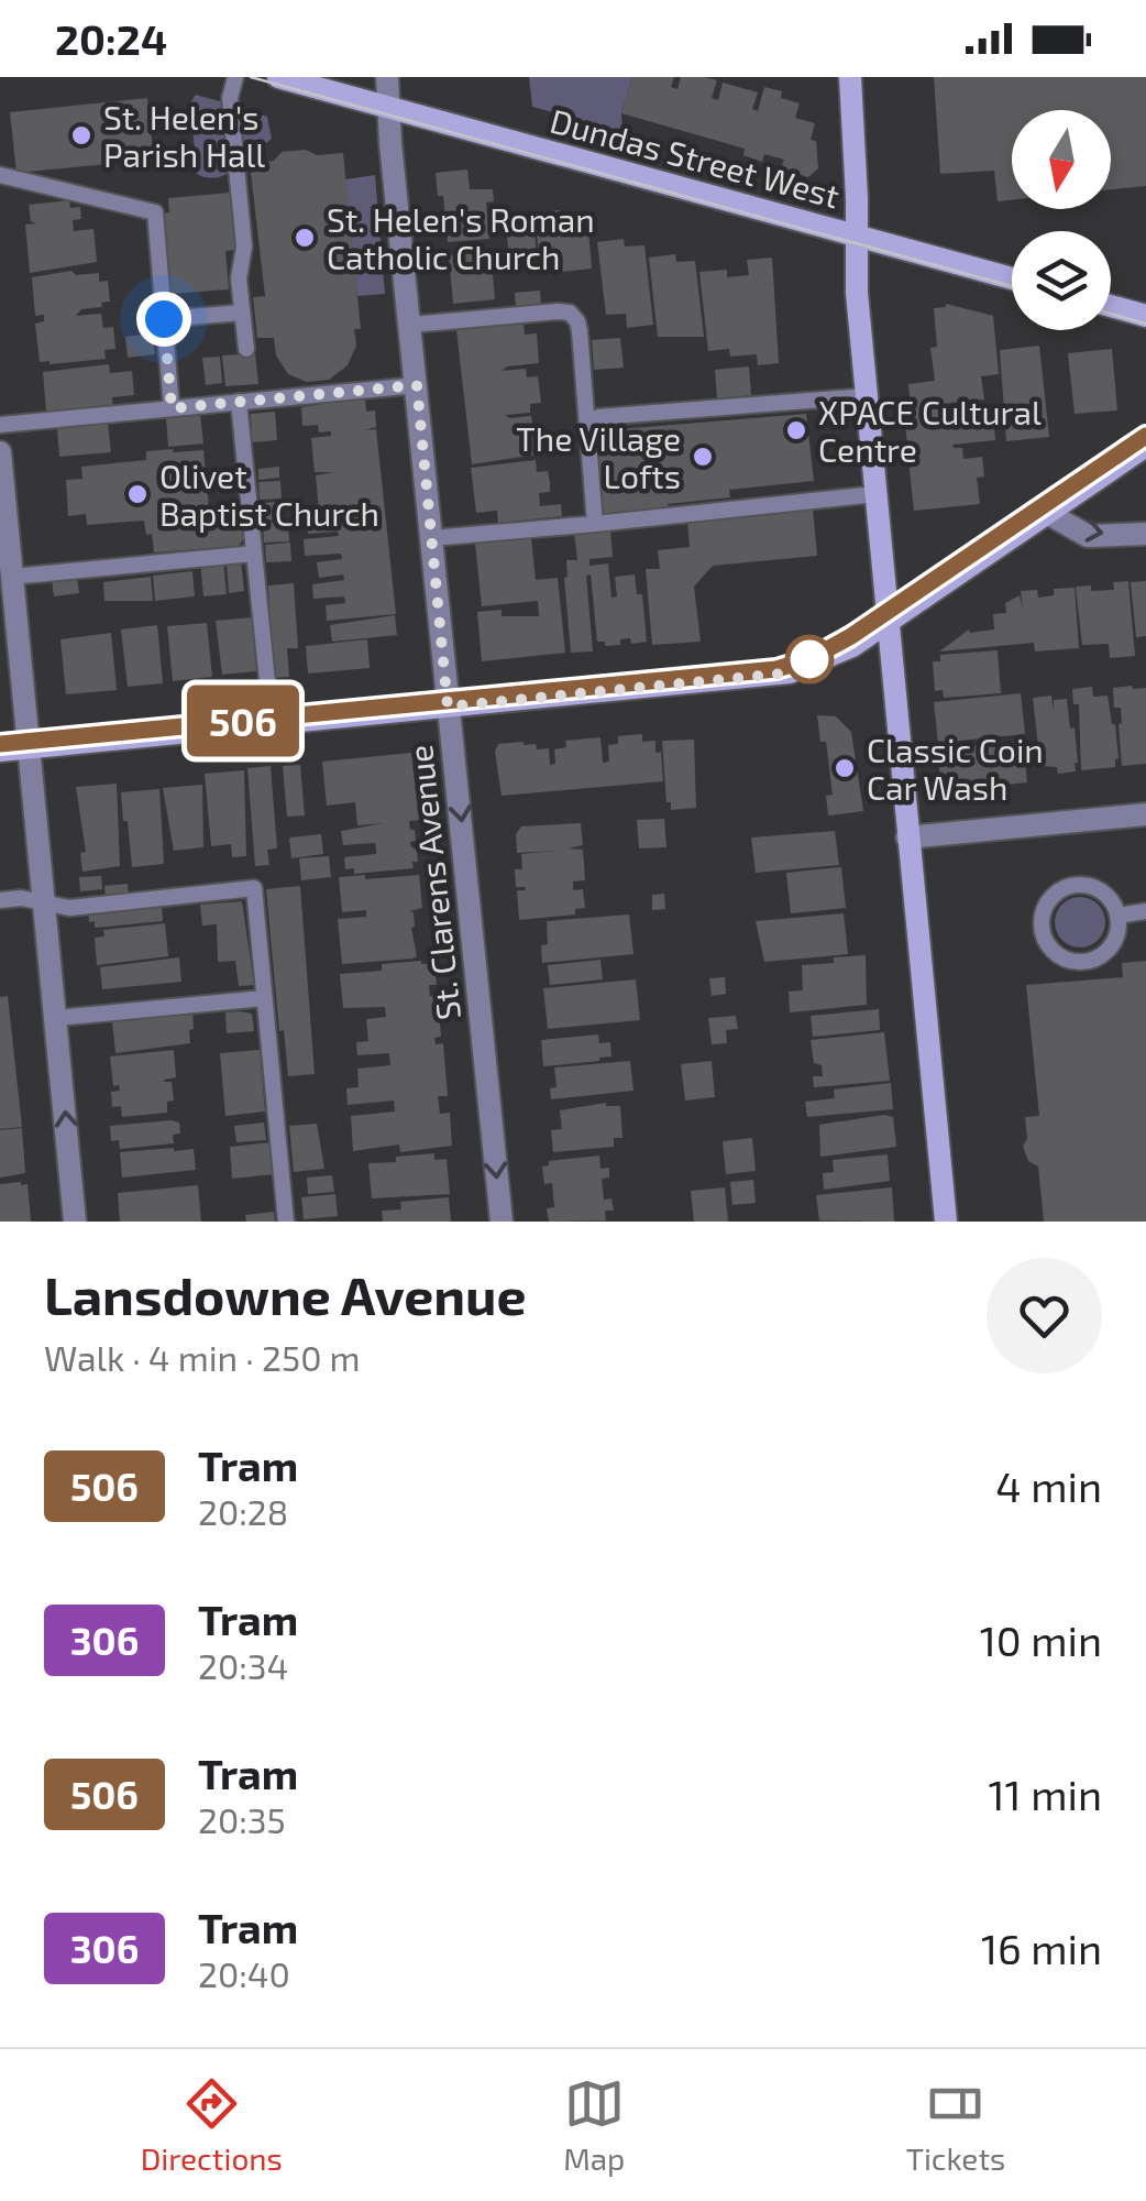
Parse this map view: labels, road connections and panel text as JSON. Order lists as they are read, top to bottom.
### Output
{
  "streets": {
    "main road": ["Dundas Street West"],
    "street": ["St. Clarens Avenue"]
  },
  "crossings": [
    ["Dundas Street West", "St. Clarens Avenue"]
  ],
  "one_way": ["St. Clarens Avenue"],
  "places": [
    "St. Helen's Parish Hall",
    "St. Helen's Roman Catholic Church",
    "XPACE Cultural Centre",
    "The Village Lofts",
    "Olivet Baptist Church",
    "Classic Coin Car Wash"
  ],
  "lines": ["tram line 506"],
  "north": "bottom",
  "page": {
    "status": "20:24",
    "on_map": "506",
    "heading": ["Lansdowne Avenue", "Walk · 4 min · 250 m"],
    "list": [
      {
        "mark": "506",
        "name": "Tram",
        "note": "20:28",
        "value": "4 min"
      },
      {
        "mark": "306",
        "name": "Tram",
        "note": "20:34",
        "value": "10 min"
      },
      {
        "mark": "506",
        "name": "Tram",
        "note": "20:35",
        "value": "11 min"
      },
      {
        "mark": "306",
        "name": "Tram",
        "note": "20:40",
        "value": "16 min"
      }
    ],
    "tabs": ["Directions", "Map", "Tickets"]
  }
}
